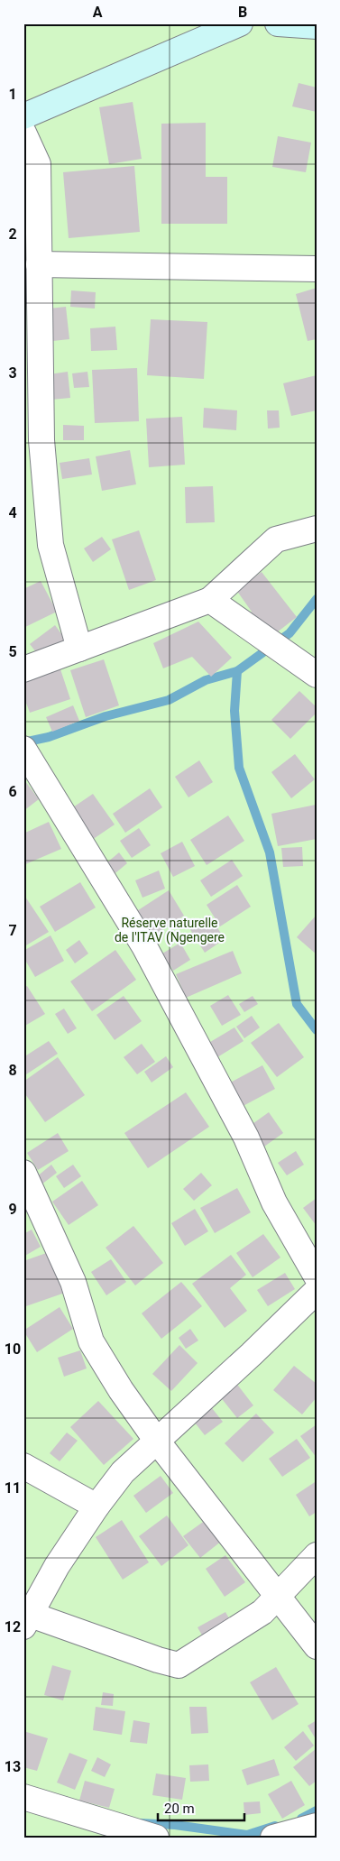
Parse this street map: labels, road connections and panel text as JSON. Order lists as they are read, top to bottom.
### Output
{
  "parks": ["Réserve naturelle de l'ITAV (Ngengere"],
  "scale_bar": "20 m",
  "grid": {
    "columns": ["A", "B"],
    "rows": [
      "1",
      "2",
      "3",
      "4",
      "5",
      "6",
      "7",
      "8",
      "9",
      "10",
      "11",
      "12",
      "13"
    ]
  }
}
